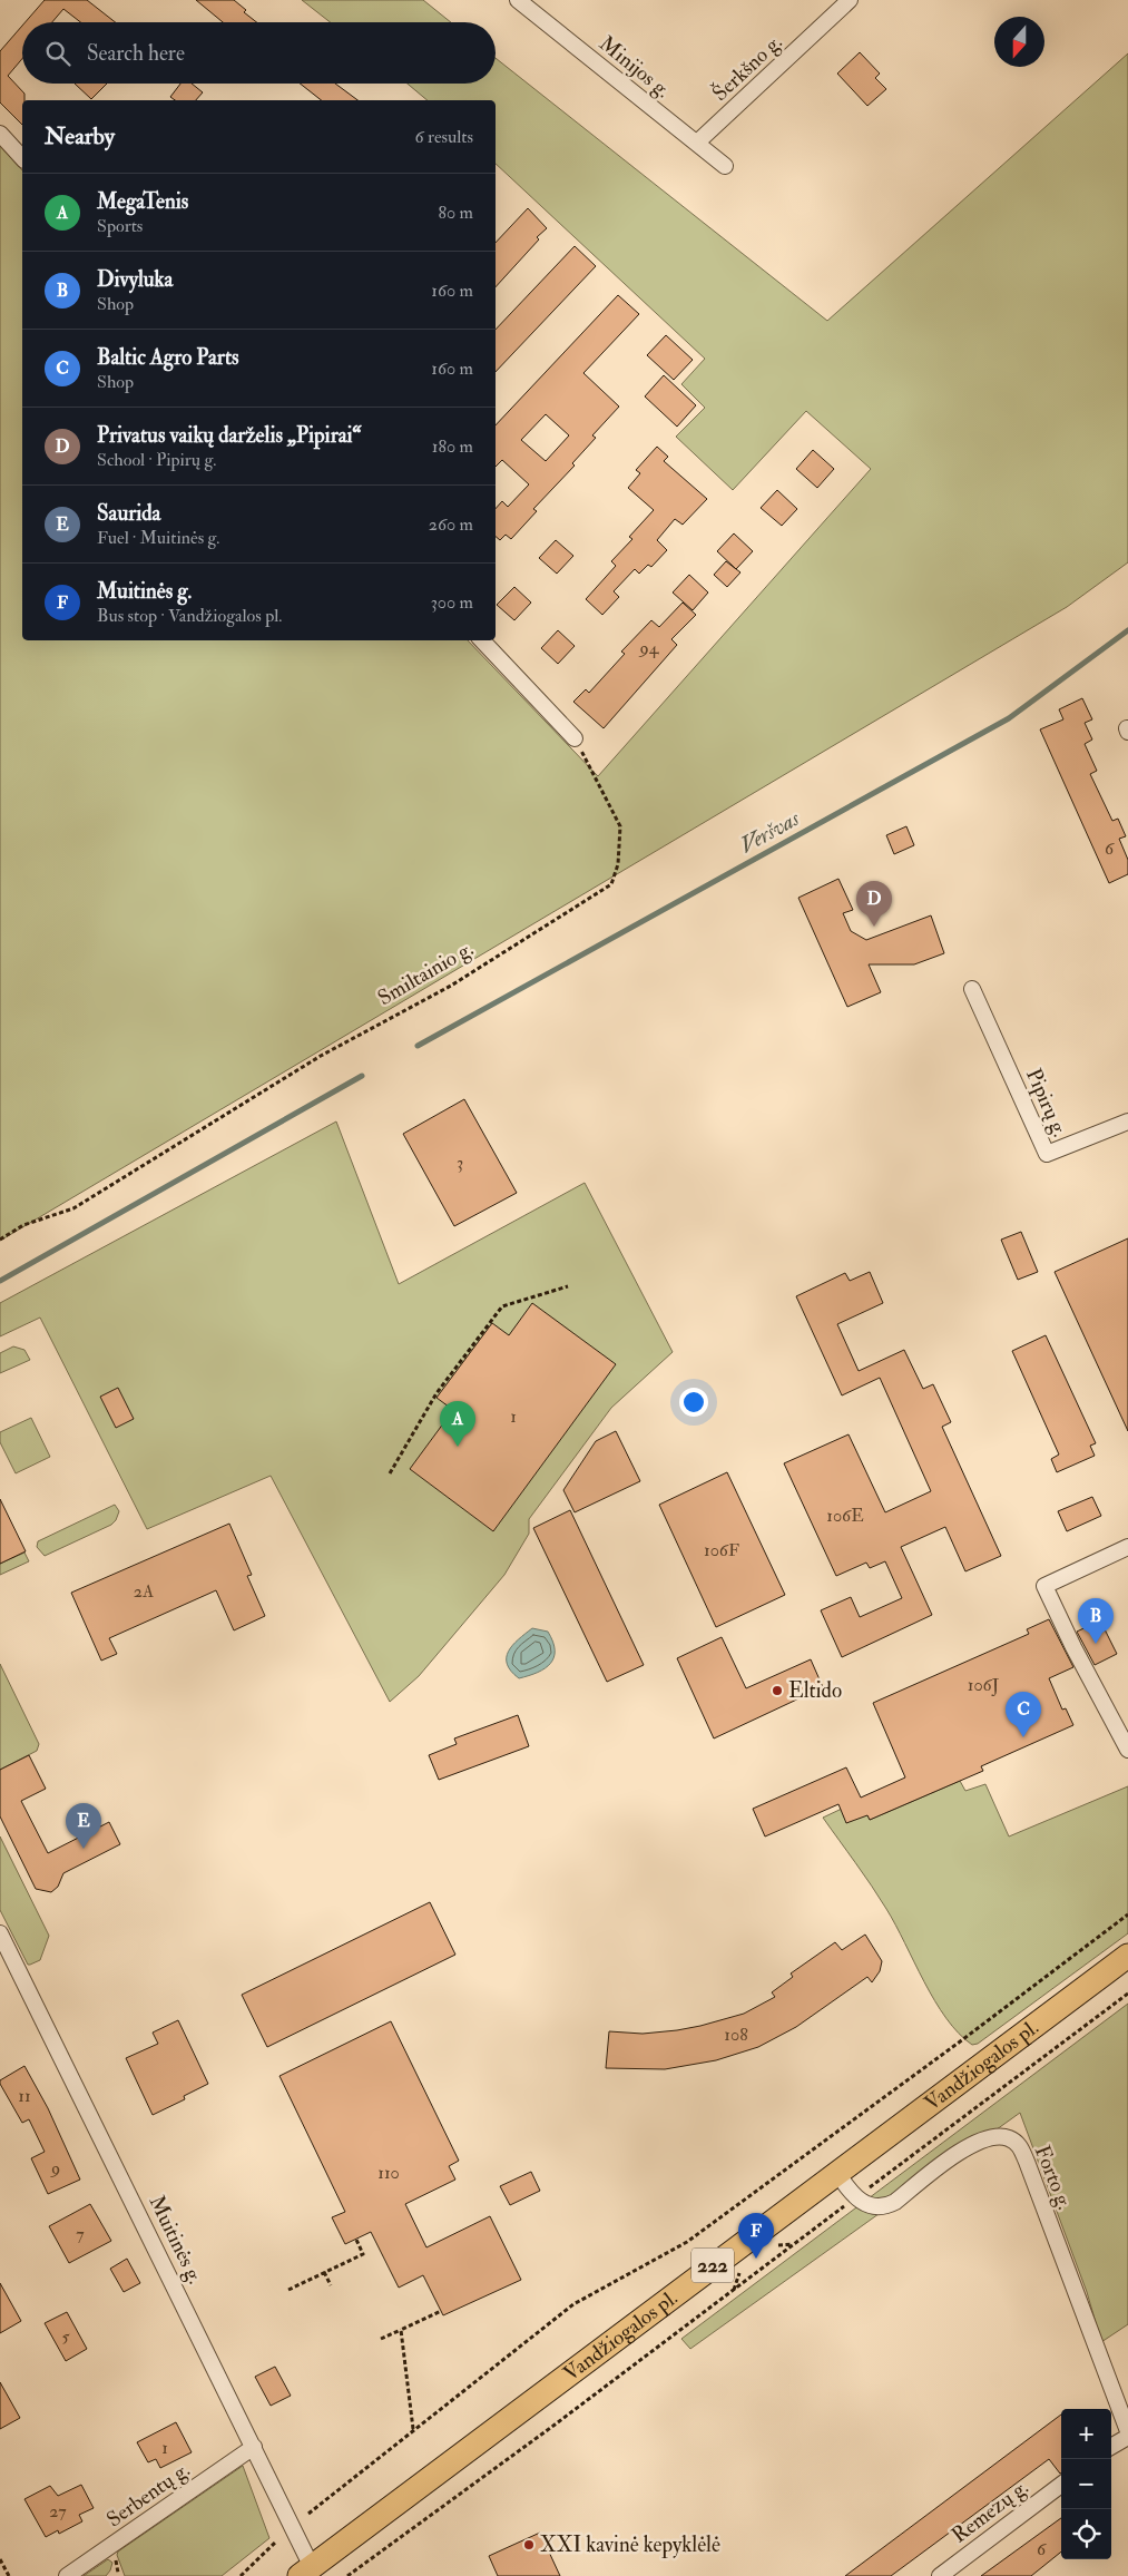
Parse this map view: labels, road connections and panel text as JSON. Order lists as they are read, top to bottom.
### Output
{
  "streets": {
    "main road": ["Vandžiogalos pl.", "222"],
    "street": [
      "Minijos g.",
      "Šerkšno g.",
      "Pipirų g.",
      "Forto g.",
      "Muitinės g.",
      "Serbentų g.",
      "Remezų g."
    ],
    "path": ["Smiltainio g."]
  },
  "crossings": [
    ["Minijos g.", "Šerkšno g."],
    ["Vandžiogalos pl.", "Muitinės g."],
    ["Muitinės g.", "Serbentų g."]
  ],
  "water": ["Veršvas"],
  "places": ["Eltido", "XXI kavinė kepyklėlė"],
  "house_numbers": [
    "94",
    "6",
    "3",
    "1",
    "106E",
    "106F",
    "2A",
    "106J",
    "108",
    "11",
    "9",
    "110",
    "7",
    "5",
    "1",
    "27",
    "6"
  ],
  "north": "bottom",
  "page": {
    "search": "Search here",
    "heading": ["Nearby", "6 results"],
    "list": [
      {
        "mark": "A",
        "name": "MegaTenis",
        "note": "Sports",
        "value": "80 m"
      },
      {
        "mark": "B",
        "name": "Divyluka",
        "note": "Shop",
        "value": "160 m"
      },
      {
        "mark": "C",
        "name": "Baltic Agro Parts",
        "note": "Shop",
        "value": "160 m"
      },
      {
        "mark": "D",
        "name": "Privatus vaikų darželis „Pipirai“",
        "note": "School · Pipirų g.",
        "value": "180 m"
      },
      {
        "mark": "E",
        "name": "Saurida",
        "note": "Fuel · Muitinės g.",
        "value": "260 m"
      },
      {
        "mark": "F",
        "name": "Muitinės g.",
        "note": "Bus stop · Vandžiogalos pl.",
        "value": "300 m"
      }
    ],
    "pins": [
      "D",
      "A",
      "B",
      "C",
      "E",
      "F"
    ],
    "map_buttons": ["+", "−"]
  }
}
